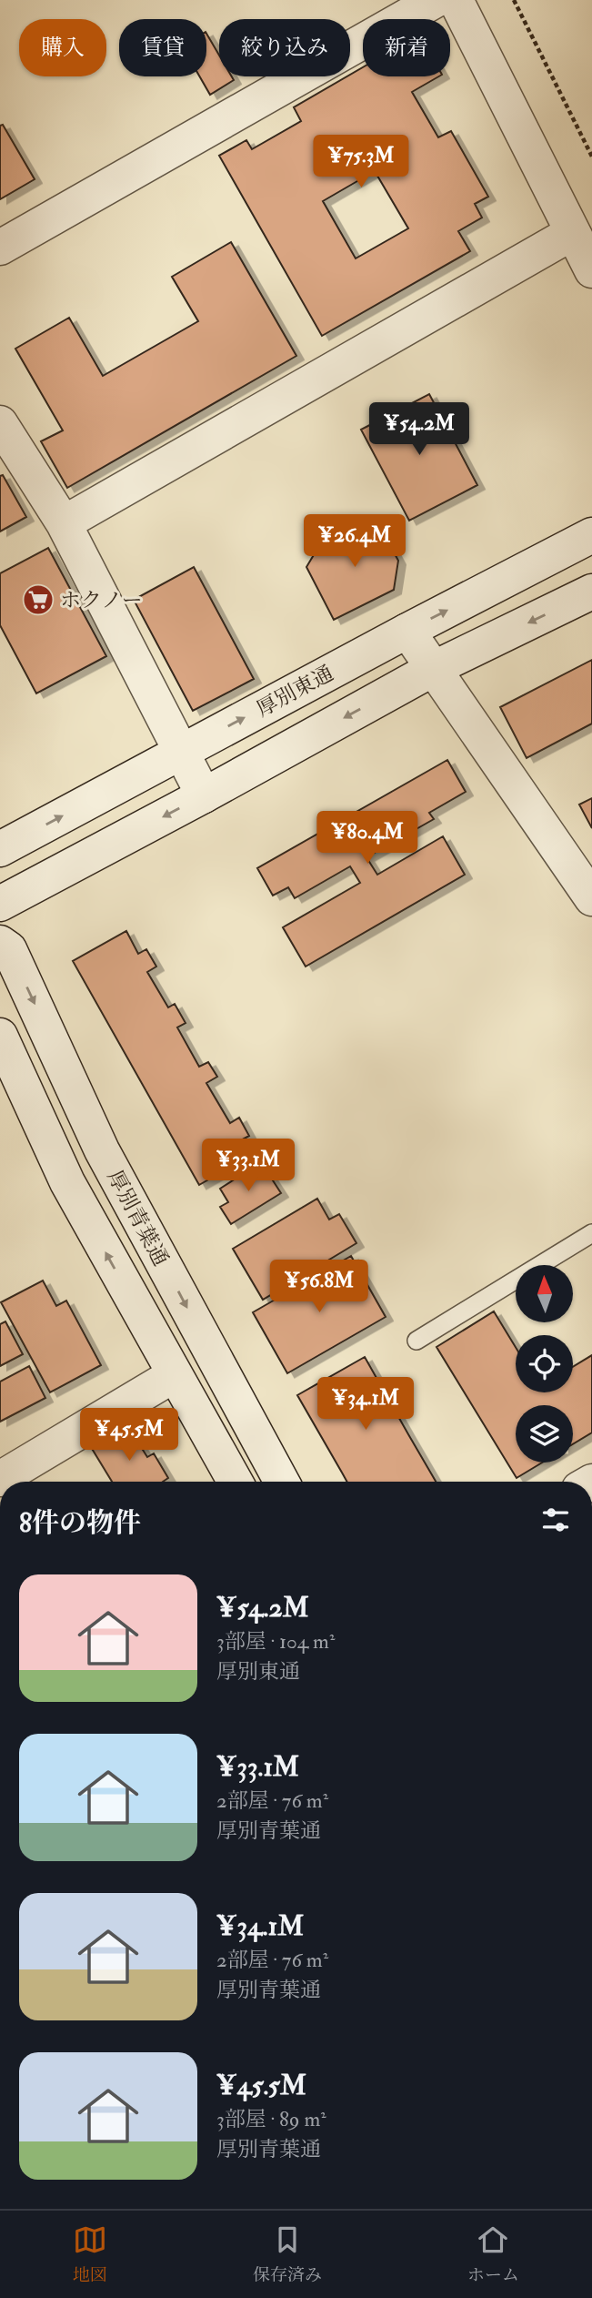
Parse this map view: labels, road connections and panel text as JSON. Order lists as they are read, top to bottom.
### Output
{
  "streets": {
    "street": ["厚別東通", "厚別青葉通"]
  },
  "places": {
    "supermarket": ["ホクノー"]
  },
  "north": "top",
  "page": {
    "chip": [
      "購入",
      "賃貸",
      "絞り込み",
      "新着"
    ],
    "price": [
      "¥75.3M",
      "¥54.2M",
      "¥26.4M",
      "¥80.4M",
      "¥33.1M",
      "¥56.8M",
      "¥34.1M",
      "¥45.5M"
    ],
    "heading": "8件の物件",
    "list": [
      {
        "name": "¥54.2M",
        "note": "3部屋 · 104 m² · 厚別東通"
      },
      {
        "name": "¥33.1M",
        "note": "2部屋 · 76 m² · 厚別青葉通"
      },
      {
        "name": "¥34.1M",
        "note": "2部屋 · 76 m² · 厚別青葉通"
      },
      {
        "name": "¥45.5M",
        "note": "3部屋 · 89 m² · 厚別青葉通"
      }
    ],
    "tabs": ["地図", "保存済み", "ホーム"]
  }
}
